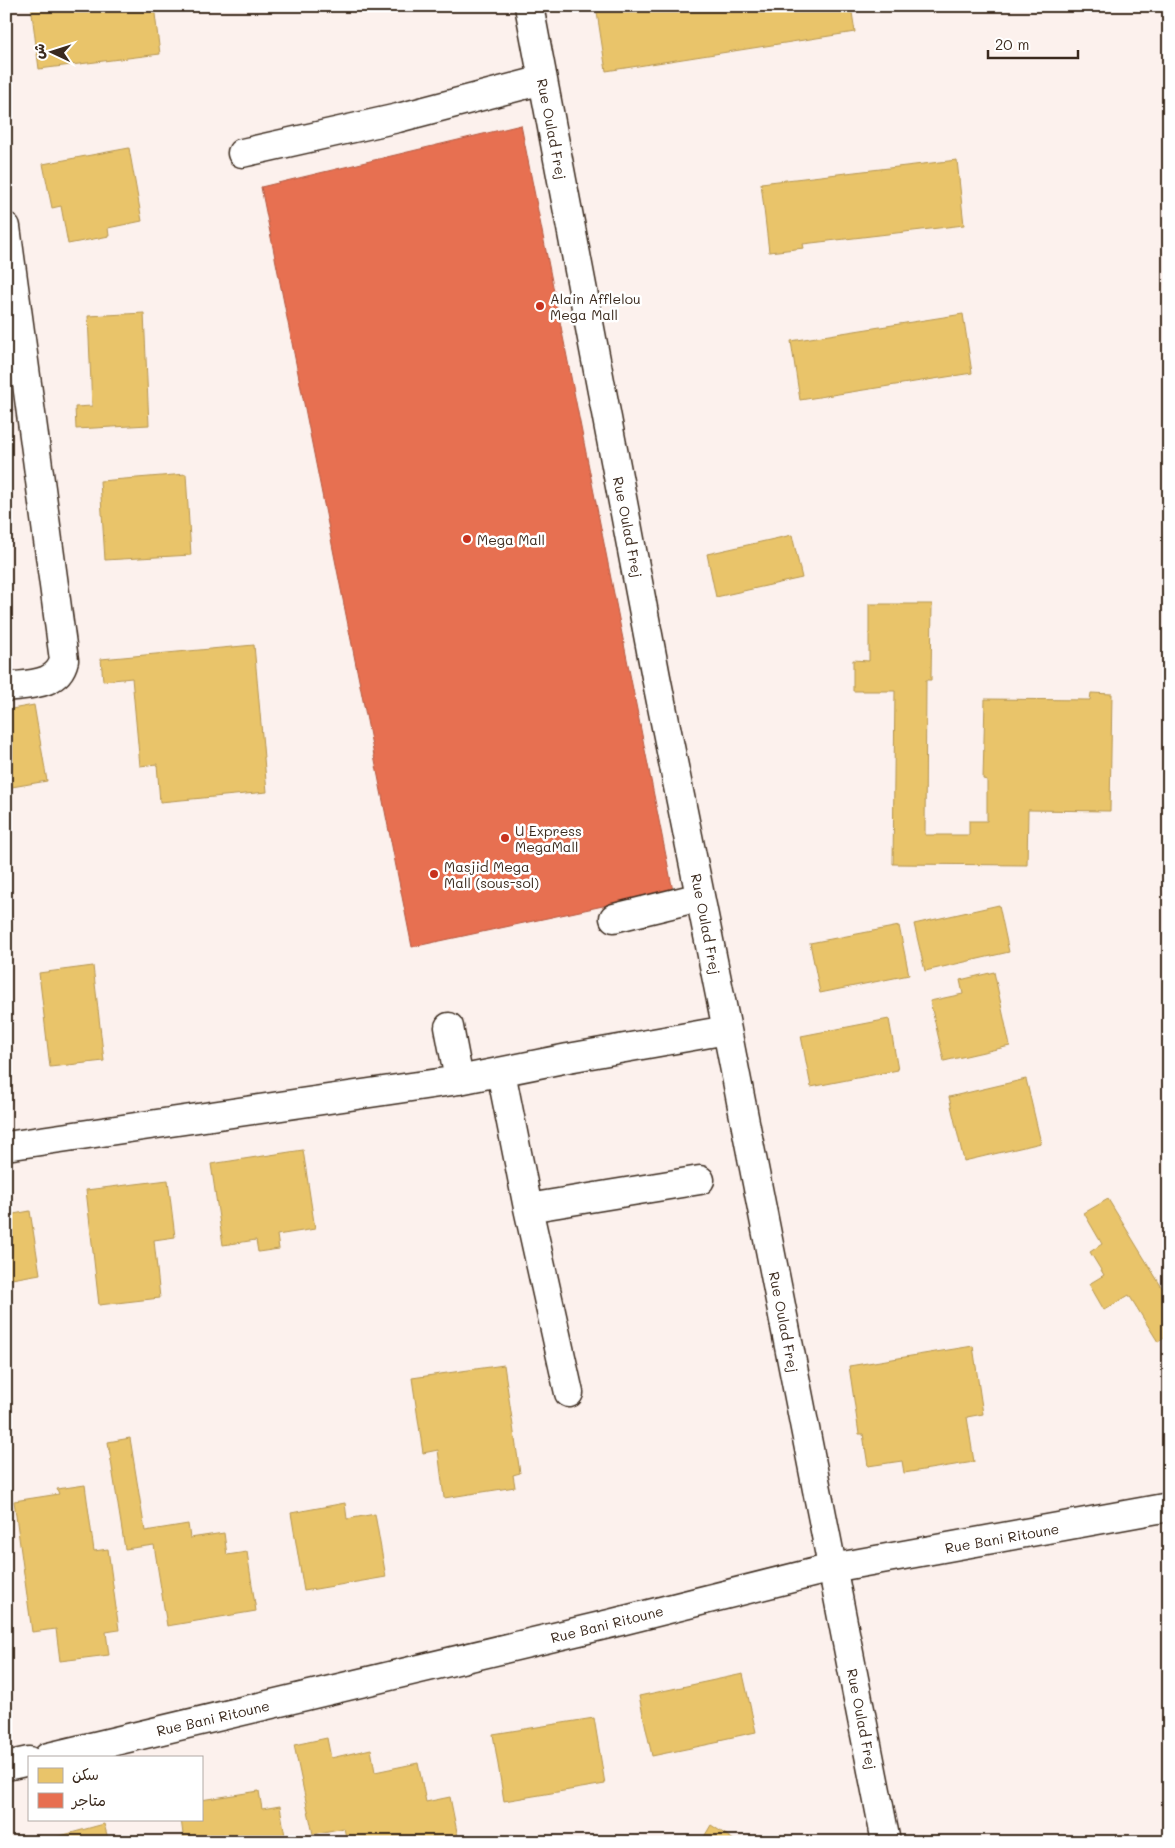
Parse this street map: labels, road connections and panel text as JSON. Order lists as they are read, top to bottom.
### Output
{
  "streets": {
    "street": ["Rue Oulad Frej", "Rue Bani Ritoune"]
  },
  "crossings": [
    ["Rue Oulad Frej", "Rue Bani Ritoune"]
  ],
  "places": [
    "Alain Afflelou Mega Mall",
    "Mega Mall",
    "U Express MegaMall",
    "Masjid Mega Mall (sous-sol)"
  ],
  "legend": ["سكن", "متاجر"],
  "scale_bar": "20 m",
  "north": "left"
}
